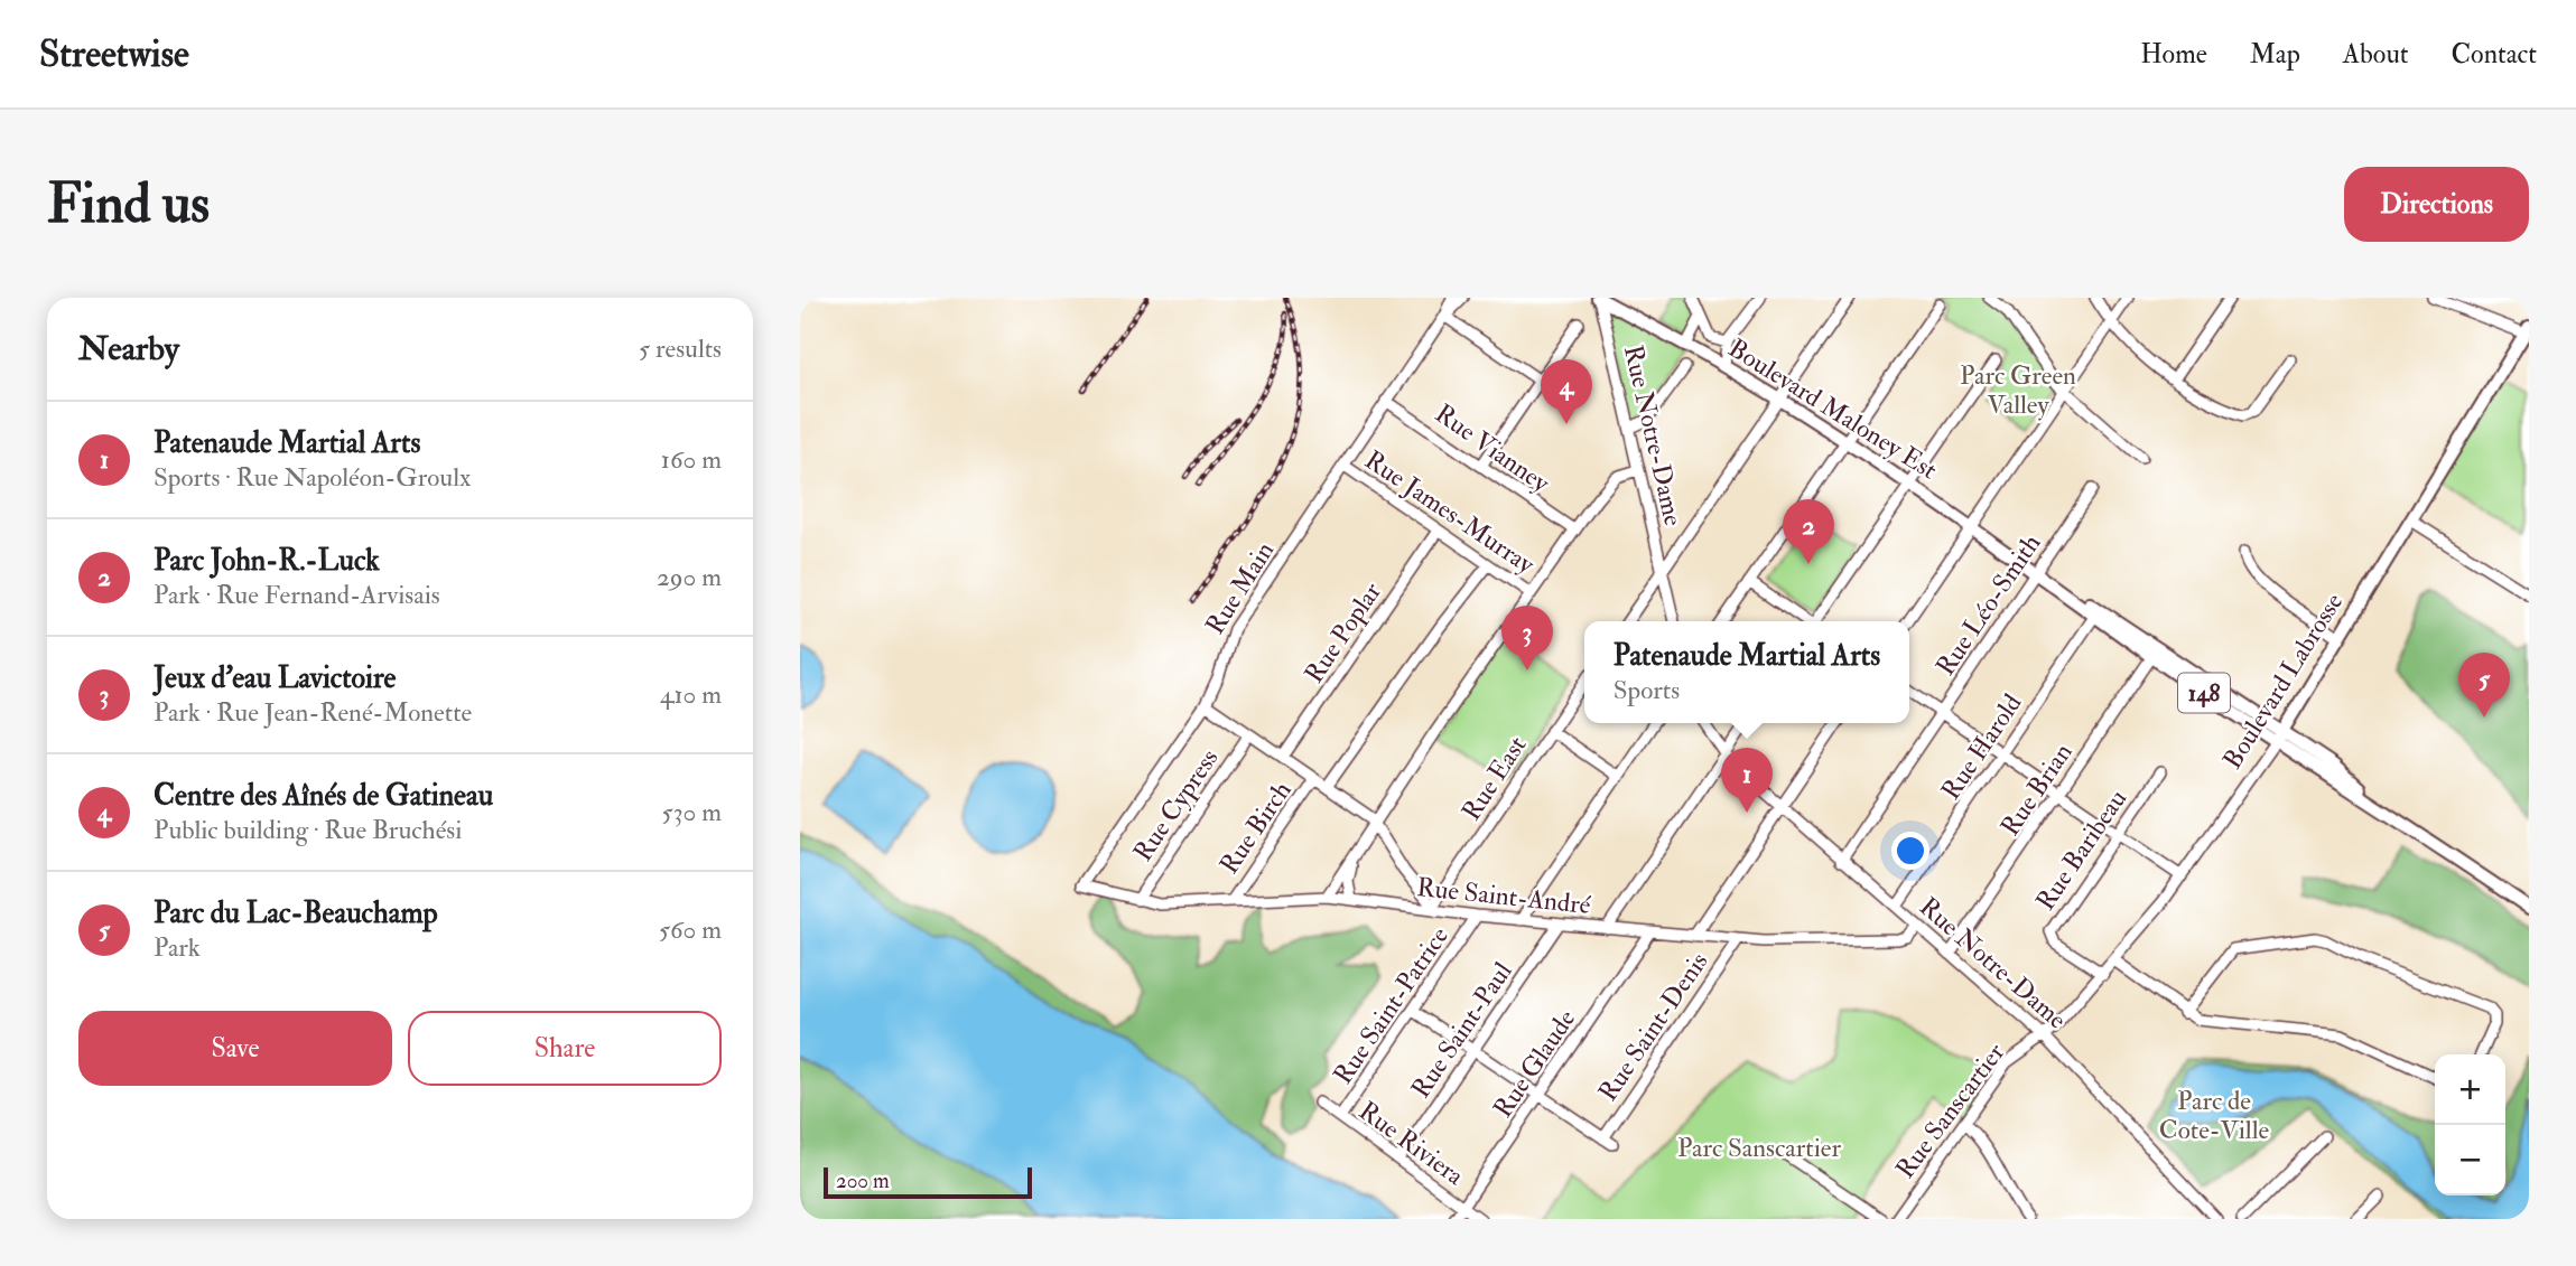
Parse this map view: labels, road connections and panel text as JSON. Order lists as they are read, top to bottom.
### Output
{
  "streets": {
    "main road": ["Boulevard Maloney Est", "Boulevard Labrosse", "148"],
    "street": [
      "Rue Notre-Dame",
      "Rue Vianney",
      "Rue James-Murray",
      "Rue Main",
      "Rue Léo-Smith",
      "Rue Poplar",
      "Rue Harold",
      "Rue East",
      "Rue Brian",
      "Rue Cypress",
      "Rue Birch",
      "Rue Baribeau",
      "Rue Saint-André",
      "Rue Saint-Patrice",
      "Rue Saint-Denis",
      "Rue Saint-Paul",
      "Rue Glaude",
      "Rue Sanscartier",
      "Rue Riviera"
    ]
  },
  "crossings": [
    ["Boulevard Maloney Est", "Rue Notre-Dame"],
    ["Boulevard Maloney Est", "Rue Léo-Smith"],
    ["Boulevard Maloney Est", "Boulevard Labrosse"],
    ["Boulevard Maloney Est", "Rue Harold"],
    ["Boulevard Maloney Est", "Rue Brian"],
    ["Rue Notre-Dame", "Rue Léo-Smith"],
    ["Rue Notre-Dame", "Boulevard Labrosse"],
    ["Rue Notre-Dame", "Rue Harold"],
    ["Rue Notre-Dame", "Rue Brian"],
    ["Rue Notre-Dame", "Rue Saint-André"],
    ["Rue Notre-Dame", "Rue Sanscartier"],
    ["Rue Vianney", "Rue Main"],
    ["Rue James-Murray", "Rue Main"],
    ["Rue James-Murray", "Rue Poplar"],
    ["Rue Main", "Rue Saint-André"],
    ["Boulevard Labrosse", "Rue Baribeau"],
    ["Boulevard Labrosse", "Rue Sanscartier"],
    ["Rue East", "Rue Saint-André"],
    ["Rue Cypress", "Rue Saint-André"],
    ["Rue Birch", "Rue Saint-André"],
    ["Rue Saint-André", "Rue Saint-Patrice"],
    ["Rue Saint-André", "Rue Saint-Denis"],
    ["Rue Saint-André", "Rue Saint-Paul"],
    ["Rue Saint-André", "Rue Glaude"],
    ["Rue Saint-Patrice", "Rue Riviera"],
    ["Rue Saint-Denis", "Rue Glaude"],
    ["Rue Saint-Paul", "Rue Riviera"],
    ["Rue Glaude", "Rue Riviera"]
  ],
  "parks": ["Parc Green Valley", "Parc de Cote-Ville", "Parc Sanscartier"],
  "scale_bar": "200 m",
  "page": {
    "header": "Streetwise",
    "nav": [
      "Home",
      "Map",
      "About",
      "Contact"
    ],
    "buttons": [
      "Directions",
      ["Save", "Share"]
    ],
    "title": "Find us",
    "heading": ["Nearby", "5 results"],
    "pins": [
      "4",
      "2",
      "3",
      "5",
      "1"
    ],
    "list": [
      {
        "mark": "1",
        "name": "Patenaude Martial Arts",
        "note": "Sports · Rue Napoléon-Groulx",
        "value": "160 m"
      },
      {
        "mark": "2",
        "name": "Parc John-R.-Luck",
        "note": "Park · Rue Fernand-Arvisais",
        "value": "290 m"
      },
      {
        "mark": "3",
        "name": "Jeux d'eau Lavictoire",
        "note": "Park · Rue Jean-René-Monette",
        "value": "410 m"
      },
      {
        "mark": "4",
        "name": "Centre des Aînés de Gatineau",
        "note": "Public building · Rue Bruchési",
        "value": "530 m"
      },
      {
        "mark": "5",
        "name": "Parc du Lac-Beauchamp",
        "note": "Park",
        "value": "560 m"
      }
    ],
    "popup": ["Patenaude Martial Arts", "Sports"],
    "map_buttons": ["+", "−"],
    "scale": "200 m"
  }
}
